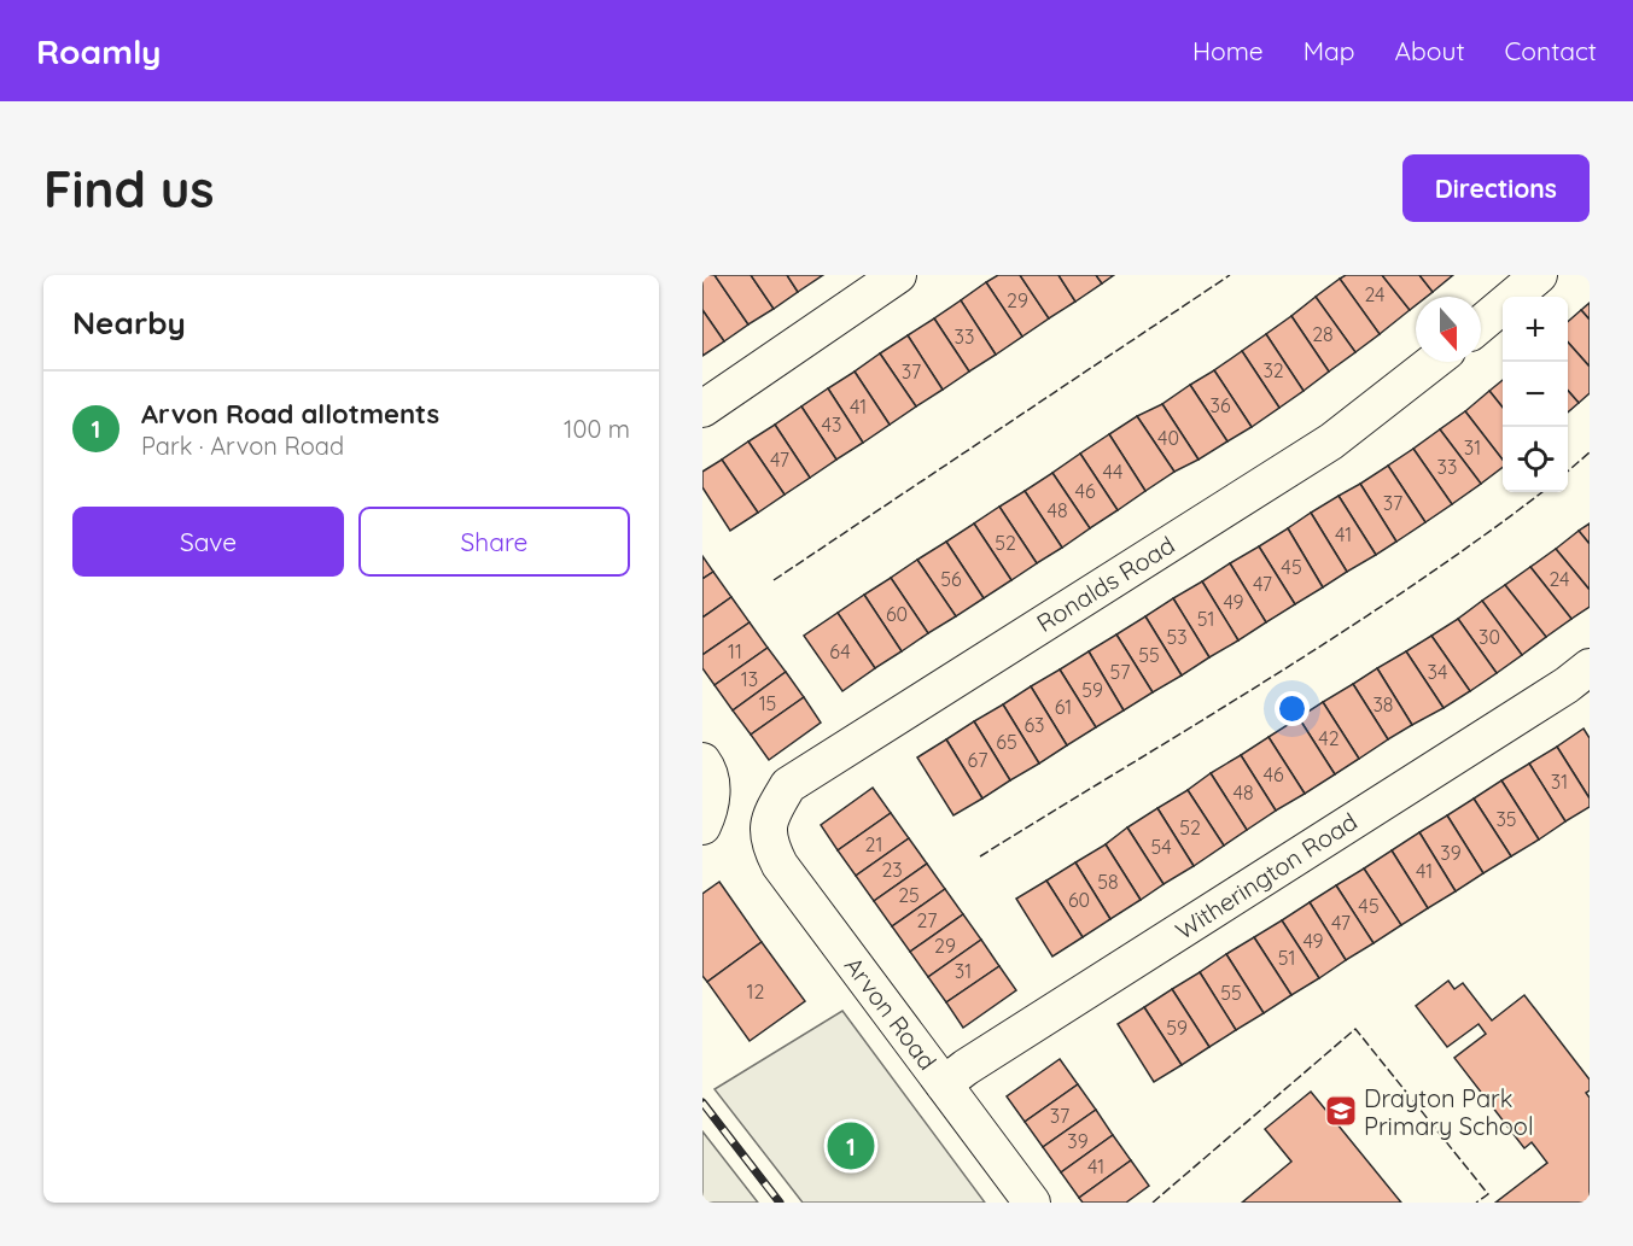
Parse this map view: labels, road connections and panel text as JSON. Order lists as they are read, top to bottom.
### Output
{
  "streets": {
    "street": ["Ronalds Road", "Witherington Road", "Arvon Road"]
  },
  "crossings": [
    ["Ronalds Road", "Arvon Road"],
    ["Witherington Road", "Arvon Road"]
  ],
  "places": {
    "school or university": ["Drayton Park Primary School"]
  },
  "house_numbers": [
    "24",
    "29",
    "28",
    "33",
    "32",
    "37",
    "36",
    "41",
    "43",
    "40",
    "31",
    "47",
    "33",
    "44",
    "46",
    "37",
    "48",
    "41",
    "52",
    "45",
    "56",
    "24",
    "47",
    "49",
    "60",
    "51",
    "53",
    "30",
    "11",
    "64",
    "55",
    "57",
    "34",
    "13",
    "59",
    "15",
    "38",
    "61",
    "63",
    "42",
    "65",
    "67",
    "46",
    "31",
    "48",
    "35",
    "52",
    "21",
    "54",
    "39",
    "23",
    "41",
    "58",
    "25",
    "60",
    "45",
    "27",
    "47",
    "49",
    "29",
    "51",
    "31",
    "12",
    "55",
    "59",
    "37",
    "39",
    "41"
  ],
  "north": "bottom",
  "page": {
    "header": "Roamly",
    "nav": [
      "Home",
      "Map",
      "About",
      "Contact"
    ],
    "buttons": [
      "Directions",
      ["Save", "Share"]
    ],
    "title": "Find us",
    "heading": "Nearby",
    "map_buttons": ["+", "−"],
    "list": [
      {
        "mark": "1",
        "name": "Arvon Road allotments",
        "note": "Park · Arvon Road",
        "value": "100 m"
      }
    ],
    "pins": "1"
  }
}
